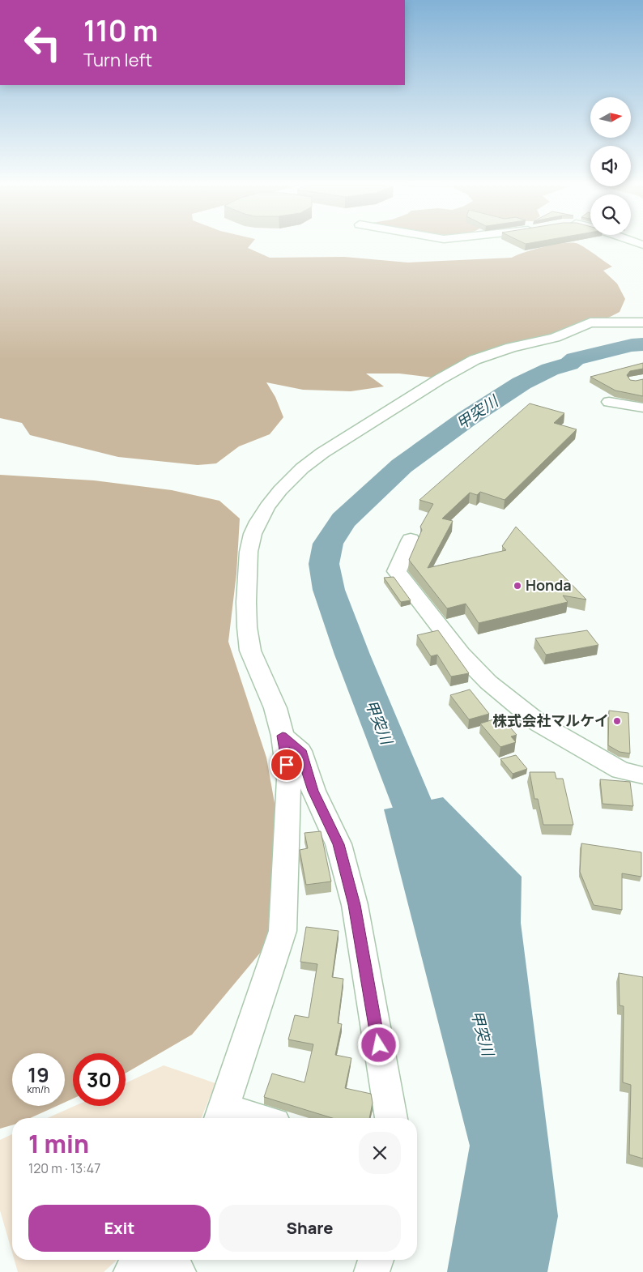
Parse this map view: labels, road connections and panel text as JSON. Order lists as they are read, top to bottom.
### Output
{
  "water": ["甲突川"],
  "places": ["Honda", "株式会社マルケイ"],
  "north": "right",
  "page": {
    "turn": ["110 m", "Turn left"],
    "speed": "19 km/h",
    "limit": "30",
    "heading": ["1 min", "120 m · 13:47"],
    "buttons": ["Exit", "Share"]
  }
}
